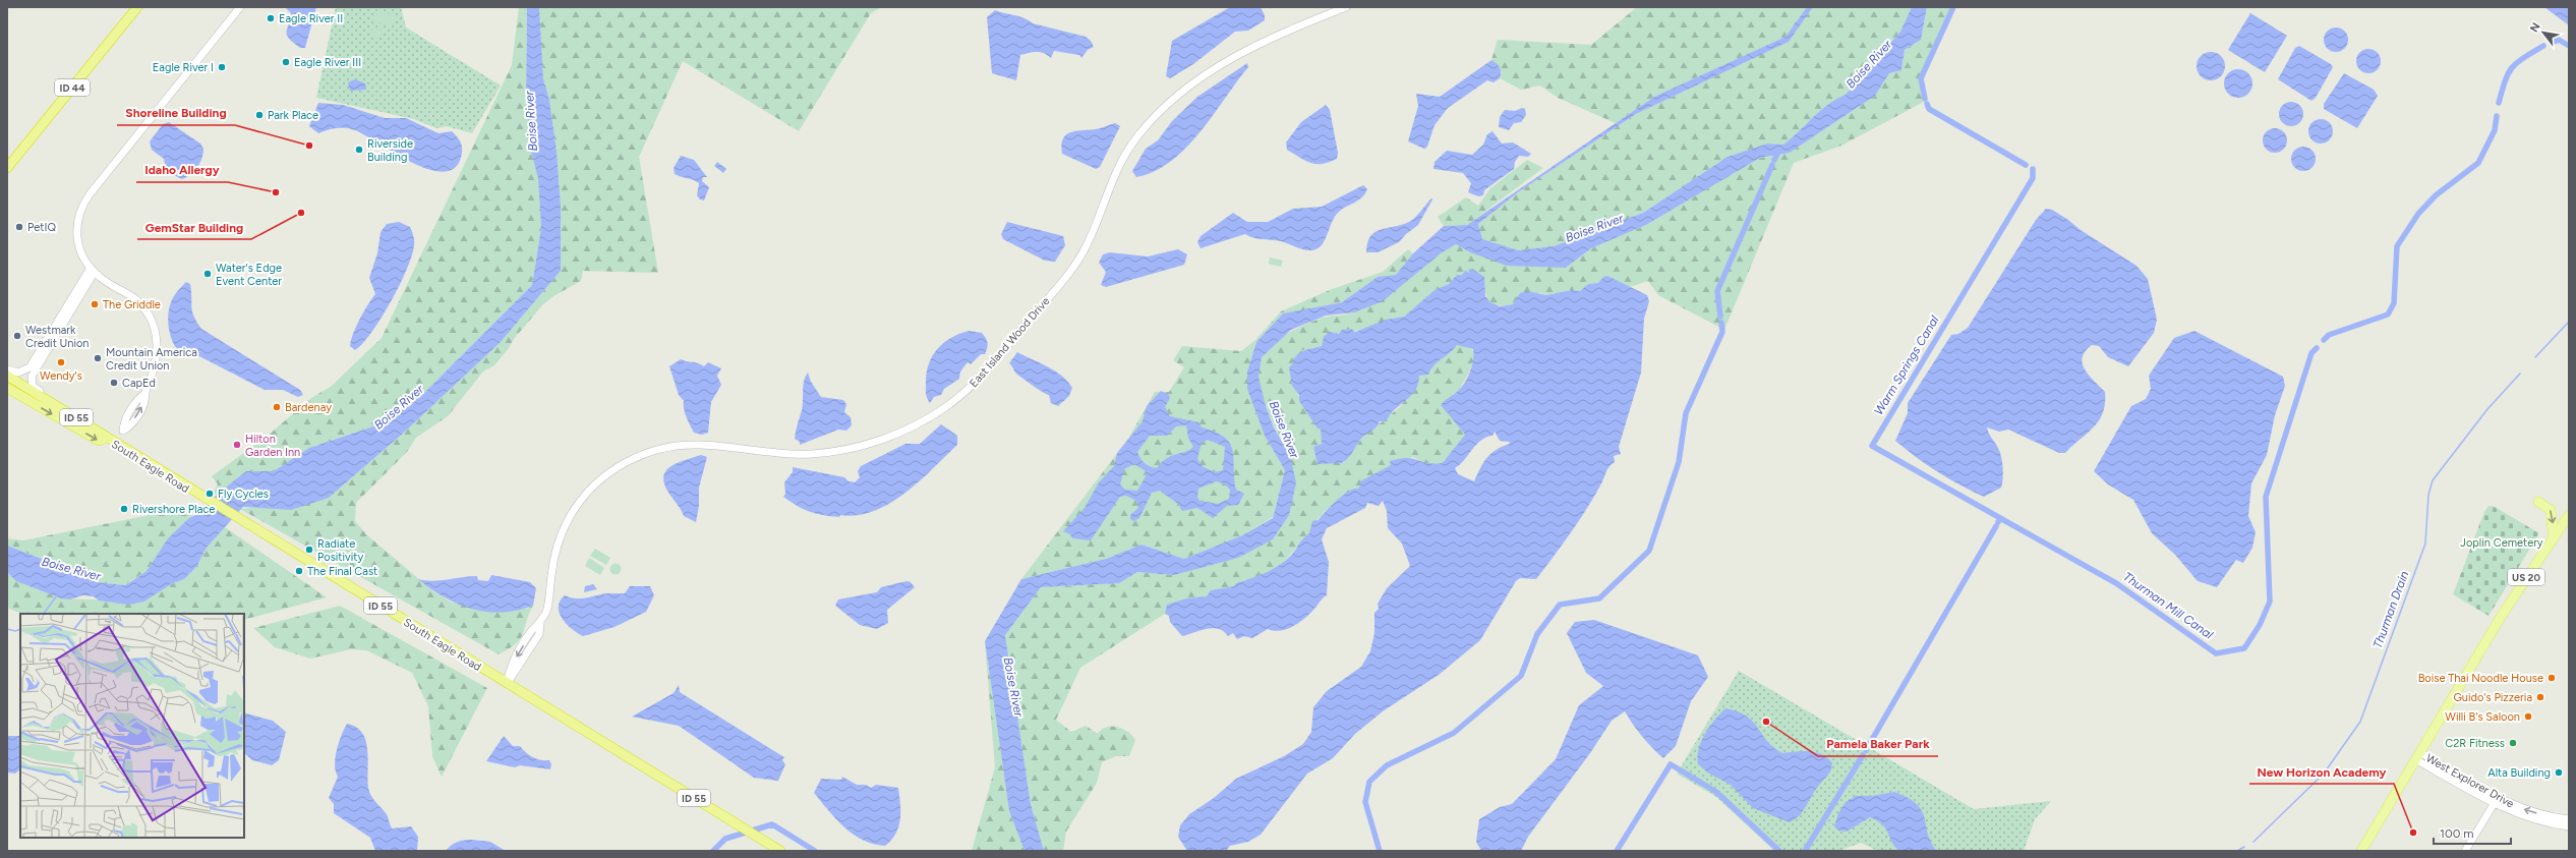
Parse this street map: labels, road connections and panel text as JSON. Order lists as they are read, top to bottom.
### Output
{
  "streets": {
    "highway": ["ID 44", "ID 55", "South Eagle Road"],
    "main road": ["US 20"],
    "street": ["East Island Wood Drive", "West Explorer Drive"]
  },
  "crossings": [
    ["East Island Wood Drive", "South Eagle Road"],
    ["US 20", "West Explorer Drive"]
  ],
  "water": [
    "Boise River",
    "Warm Springs Canal",
    "Thurman Mill Canal",
    "Thurman Drain"
  ],
  "parks": ["Joplin Cemetery"],
  "places": [
    "Eagle River II",
    "Eagle River III",
    "Eagle River I",
    "Park Place",
    "Shoreline Building",
    "Riverside Building",
    "Idaho Allergy",
    "GemStar Building",
    "PetIQ",
    "Water's Edge Event Center",
    "The Griddle",
    "Westmark Credit Union",
    "Mountain America Credit Union",
    "Wendy's",
    "CapEd",
    "Bardenay",
    "Hilton Garden Inn",
    "Fly Cycles",
    "Rivershore Place",
    "Radiate Positivity",
    "The Final Cast",
    "Boise Thai Noodle House",
    "Guido's Pizzeria",
    "Willi B's Saloon",
    "Pamela Baker Park",
    "C2R Fitness",
    "Alta Building",
    "New Horizon Academy"
  ],
  "scale_bar": "100 m",
  "north": "top left"
}
